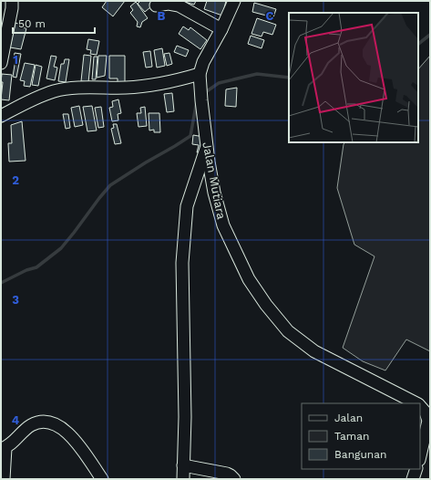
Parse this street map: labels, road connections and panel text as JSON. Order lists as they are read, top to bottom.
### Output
{
  "streets": {
    "street": ["Jalan Mutiara"]
  },
  "legend": ["Jalan", "Taman", "Bangunan"],
  "scale_bar": "50 m",
  "grid": {
    "columns": ["B", "C"],
    "rows": [
      "1",
      "2",
      "3",
      "4"
    ]
  }
}
